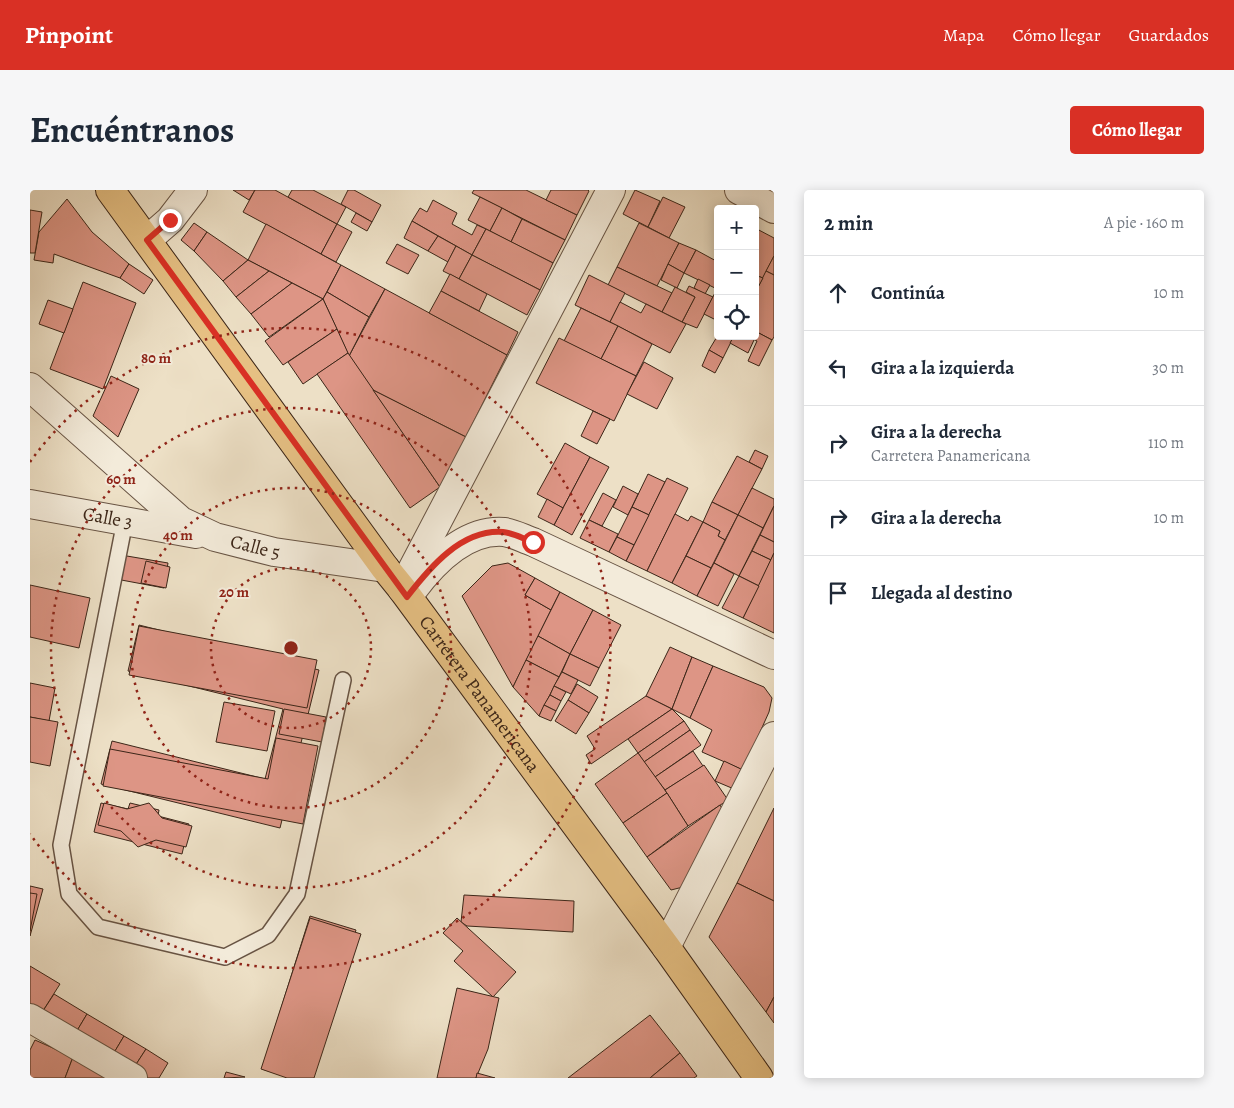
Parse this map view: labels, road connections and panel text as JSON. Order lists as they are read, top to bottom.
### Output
{
  "streets": {
    "main road": ["Carretera Panamericana"],
    "street": ["Calle 3", "Calle 5"]
  },
  "crossings": [
    ["Calle 3", "Calle 5"],
    ["Calle 5", "Carretera Panamericana"]
  ],
  "page": {
    "header": "Pinpoint",
    "nav": ["Mapa", "Cómo llegar", "Guardados"],
    "title": "Encuéntranos",
    "buttons": "Cómo llegar",
    "heading": ["2 min", "A pie · 160 m"],
    "map_buttons": ["+", "−"],
    "list": [
      ["Continúa", "10 m"],
      ["Gira a la izquierda", "30 m"],
      ["Gira a la derecha", "Carretera Panamericana", "110 m"],
      ["Gira a la derecha", "10 m"],
      "Llegada al destino"
    ]
  },
  "rings": [
    "80 m",
    "60 m",
    "40 m",
    "20 m"
  ]
}
